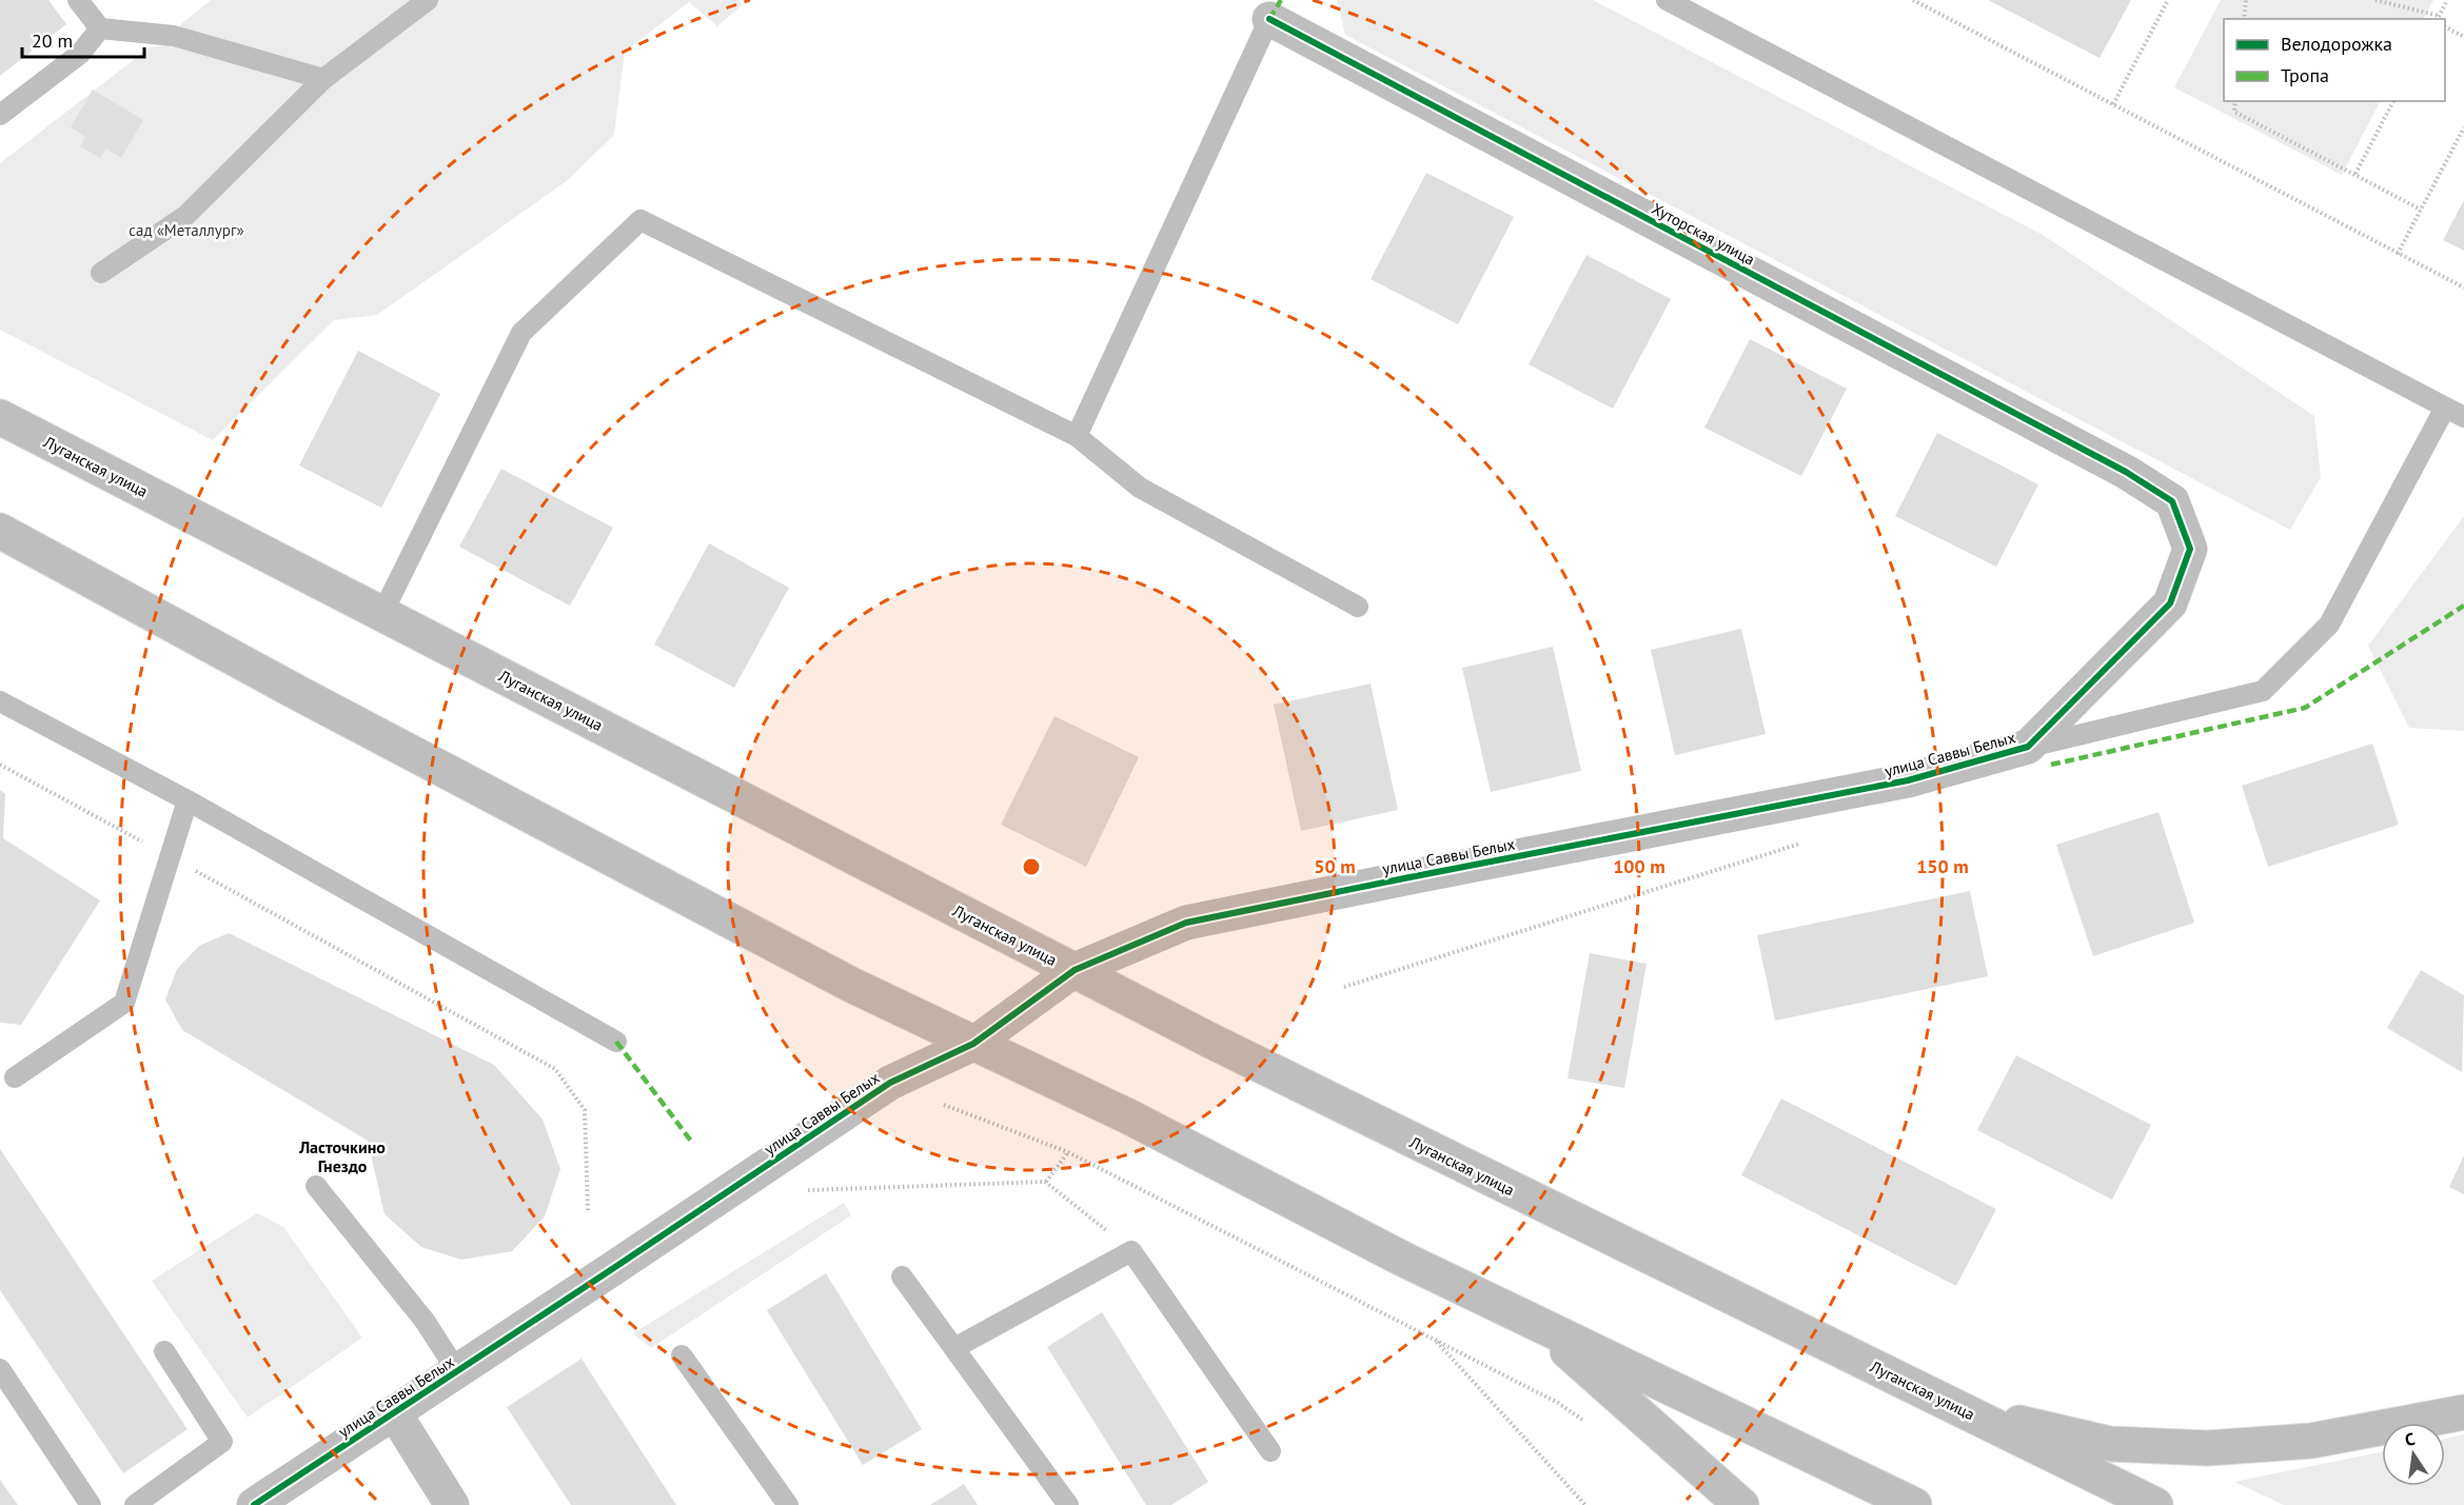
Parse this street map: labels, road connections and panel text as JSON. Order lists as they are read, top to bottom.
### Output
{
  "streets": {
    "main road": ["Хуторская улица", "Луганская улица", "улица Саввы Белых"]
  },
  "crossings": [
    ["Хуторская улица", "улица Саввы Белых"],
    ["Луганская улица", "улица Саввы Белых"]
  ],
  "districts": ["Ласточкино Гнездо"],
  "parks": ["сад «Металлург»"],
  "legend": ["Велодорожка", "Тропа"],
  "scale_bar": "20 m",
  "north": "top",
  "rings": ["50 m", "100 m", "150 m"]
}
